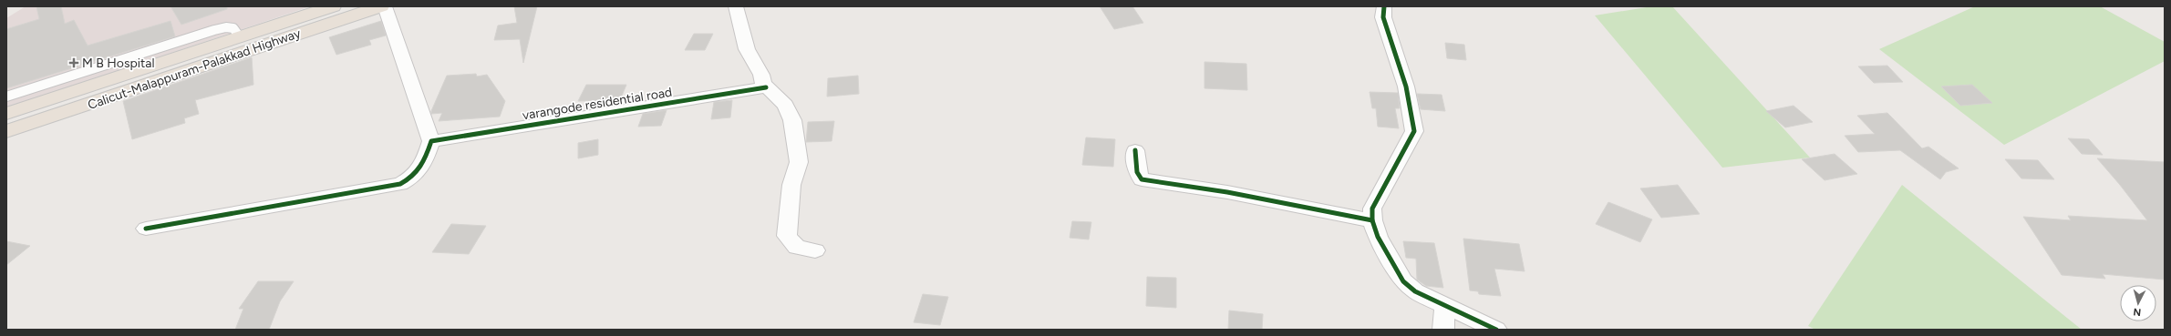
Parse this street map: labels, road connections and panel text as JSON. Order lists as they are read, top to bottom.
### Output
{
  "streets": {
    "highway": ["Calicut-Malappuram-Palakkad Highway"],
    "street": ["varangode residential road"]
  },
  "places": {
    "health": ["M B Hospital"]
  },
  "north": "bottom"
}
